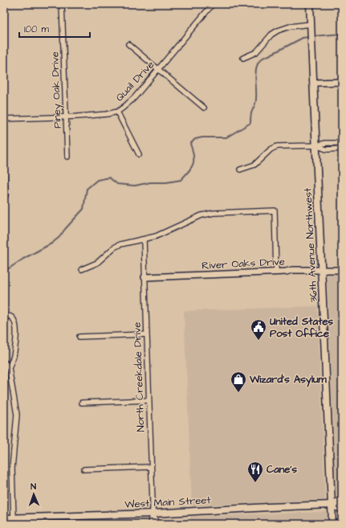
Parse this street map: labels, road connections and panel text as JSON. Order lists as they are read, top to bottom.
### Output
{
  "streets": {
    "main road": ["36th Avenue Northwest", "West Main Street"],
    "street": [
      "Quail Drive",
      "Piney Oak Drive",
      "River Oaks Drive",
      "North Creekdale Drive"
    ]
  },
  "crossings": [
    ["Quail Drive", "Piney Oak Drive"],
    ["36th Avenue Northwest", "River Oaks Drive"],
    ["36th Avenue Northwest", "West Main Street"],
    ["River Oaks Drive", "North Creekdale Drive"],
    ["North Creekdale Drive", "West Main Street"]
  ],
  "places": {
    "public building": ["United States Post Office"],
    "shop": ["Wizard's Asylum"],
    "restaurant": ["Cane's"]
  },
  "scale_bar": "100 m",
  "north": "top"
}
